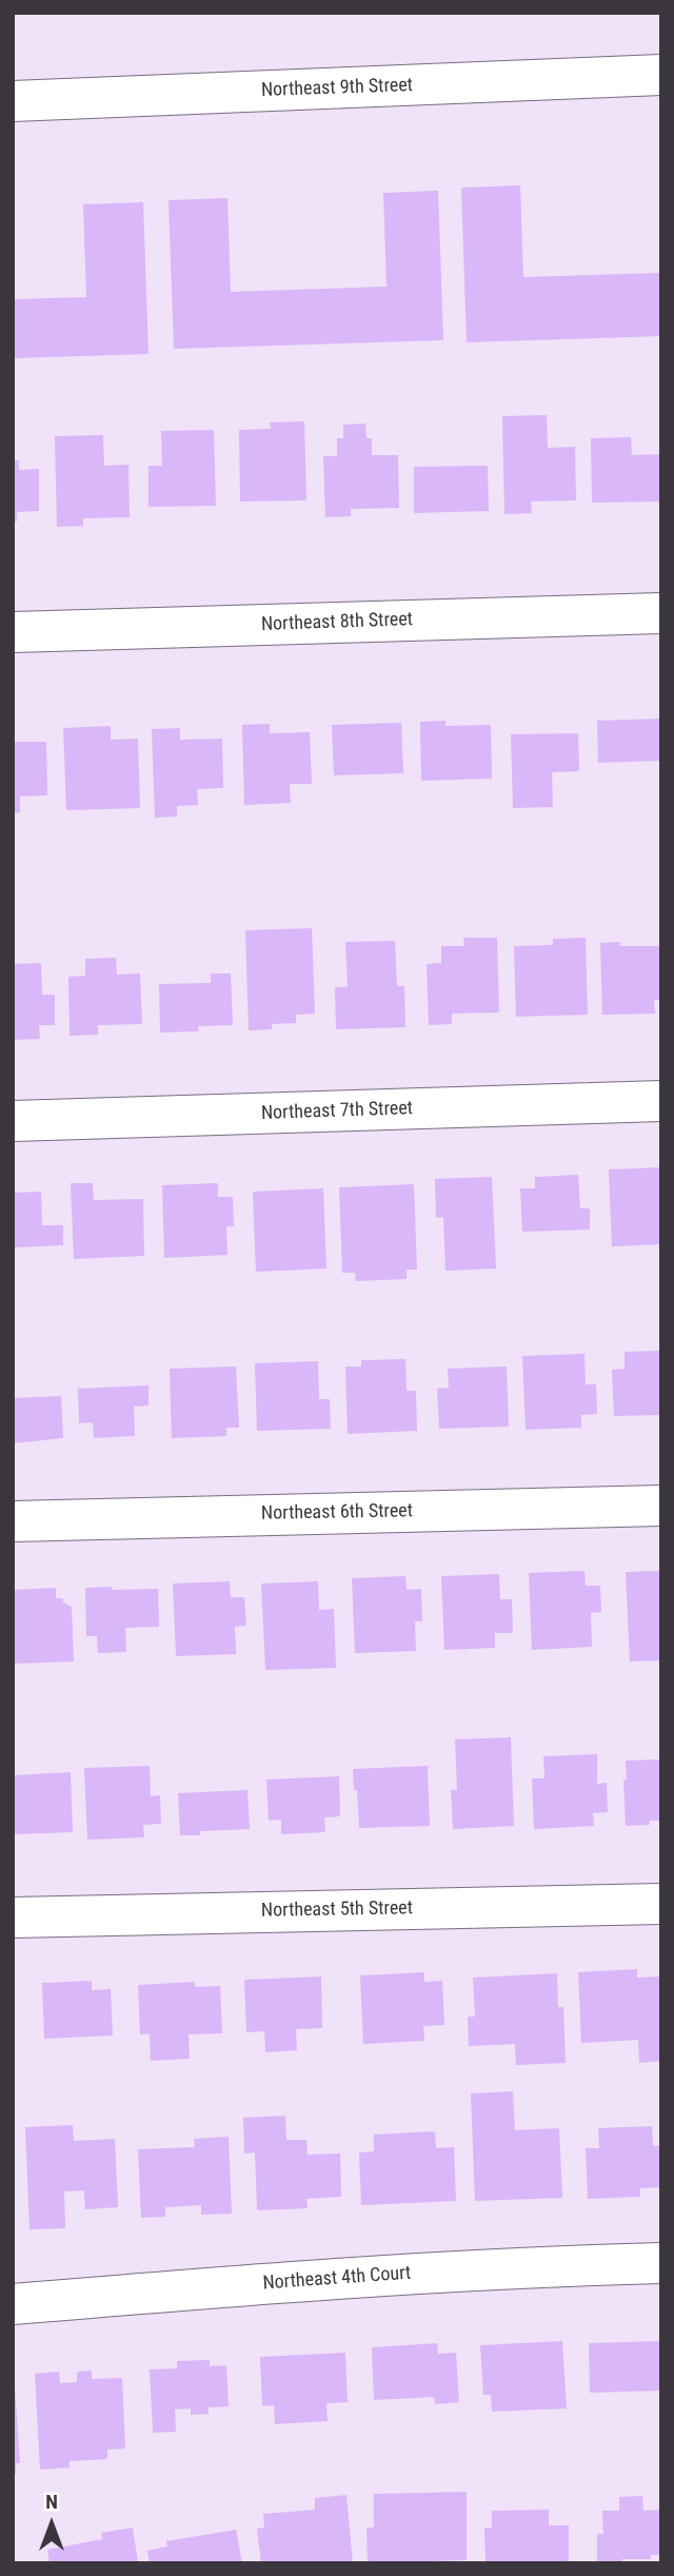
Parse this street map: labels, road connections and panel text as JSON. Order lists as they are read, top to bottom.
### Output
{
  "streets": {
    "street": [
      "Northeast 9th Street",
      "Northeast 8th Street",
      "Northeast 7th Street",
      "Northeast 6th Street",
      "Northeast 5th Street",
      "Northeast 4th Court"
    ]
  },
  "north": "top"
}
